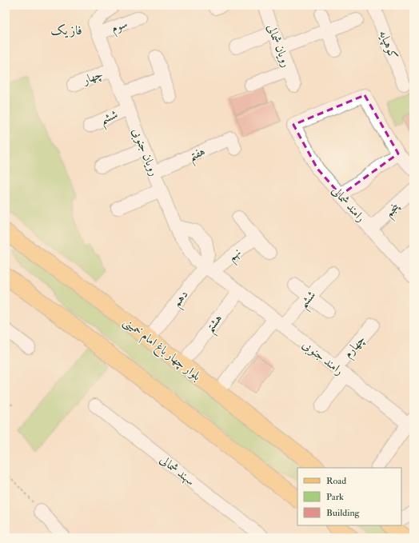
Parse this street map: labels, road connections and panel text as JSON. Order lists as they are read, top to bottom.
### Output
{
  "streets": {
    "main road": ["بلوار چهار باغ امام خمینی"],
    "street": [
      "سوم",
      "کوهپایه",
      "رویان شمالی",
      "چهار",
      "ششم",
      "رویان جنوبی",
      "هفتم",
      "رامند شمالی",
      "پنجم",
      "نهم",
      "دهم",
      "هشتم",
      "چهارم",
      "رامند جنوبی",
      "سهند شمالی"
    ]
  },
  "crossings": [
    ["سوم", "رویان جنوبی"],
    ["چهار", "رویان جنوبی"],
    ["ششم", "رویان جنوبی"],
    ["ششم", "رامند جنوبی"],
    ["رویان جنوبی", "هفتم"],
    ["رویان جنوبی", "نهم"],
    ["رویان جنوبی", "دهم"],
    ["رویان جنوبی", "هشتم"],
    ["رویان جنوبی", "رامند جنوبی"],
    ["رامند شمالی", "پنجم"],
    ["نهم", "دهم"],
    ["هشتم", "رامند جنوبی"],
    ["چهارم", "رامند جنوبی"]
  ],
  "districts": ["فاز یک"],
  "legend": ["Road", "Park", "Building"]
}
